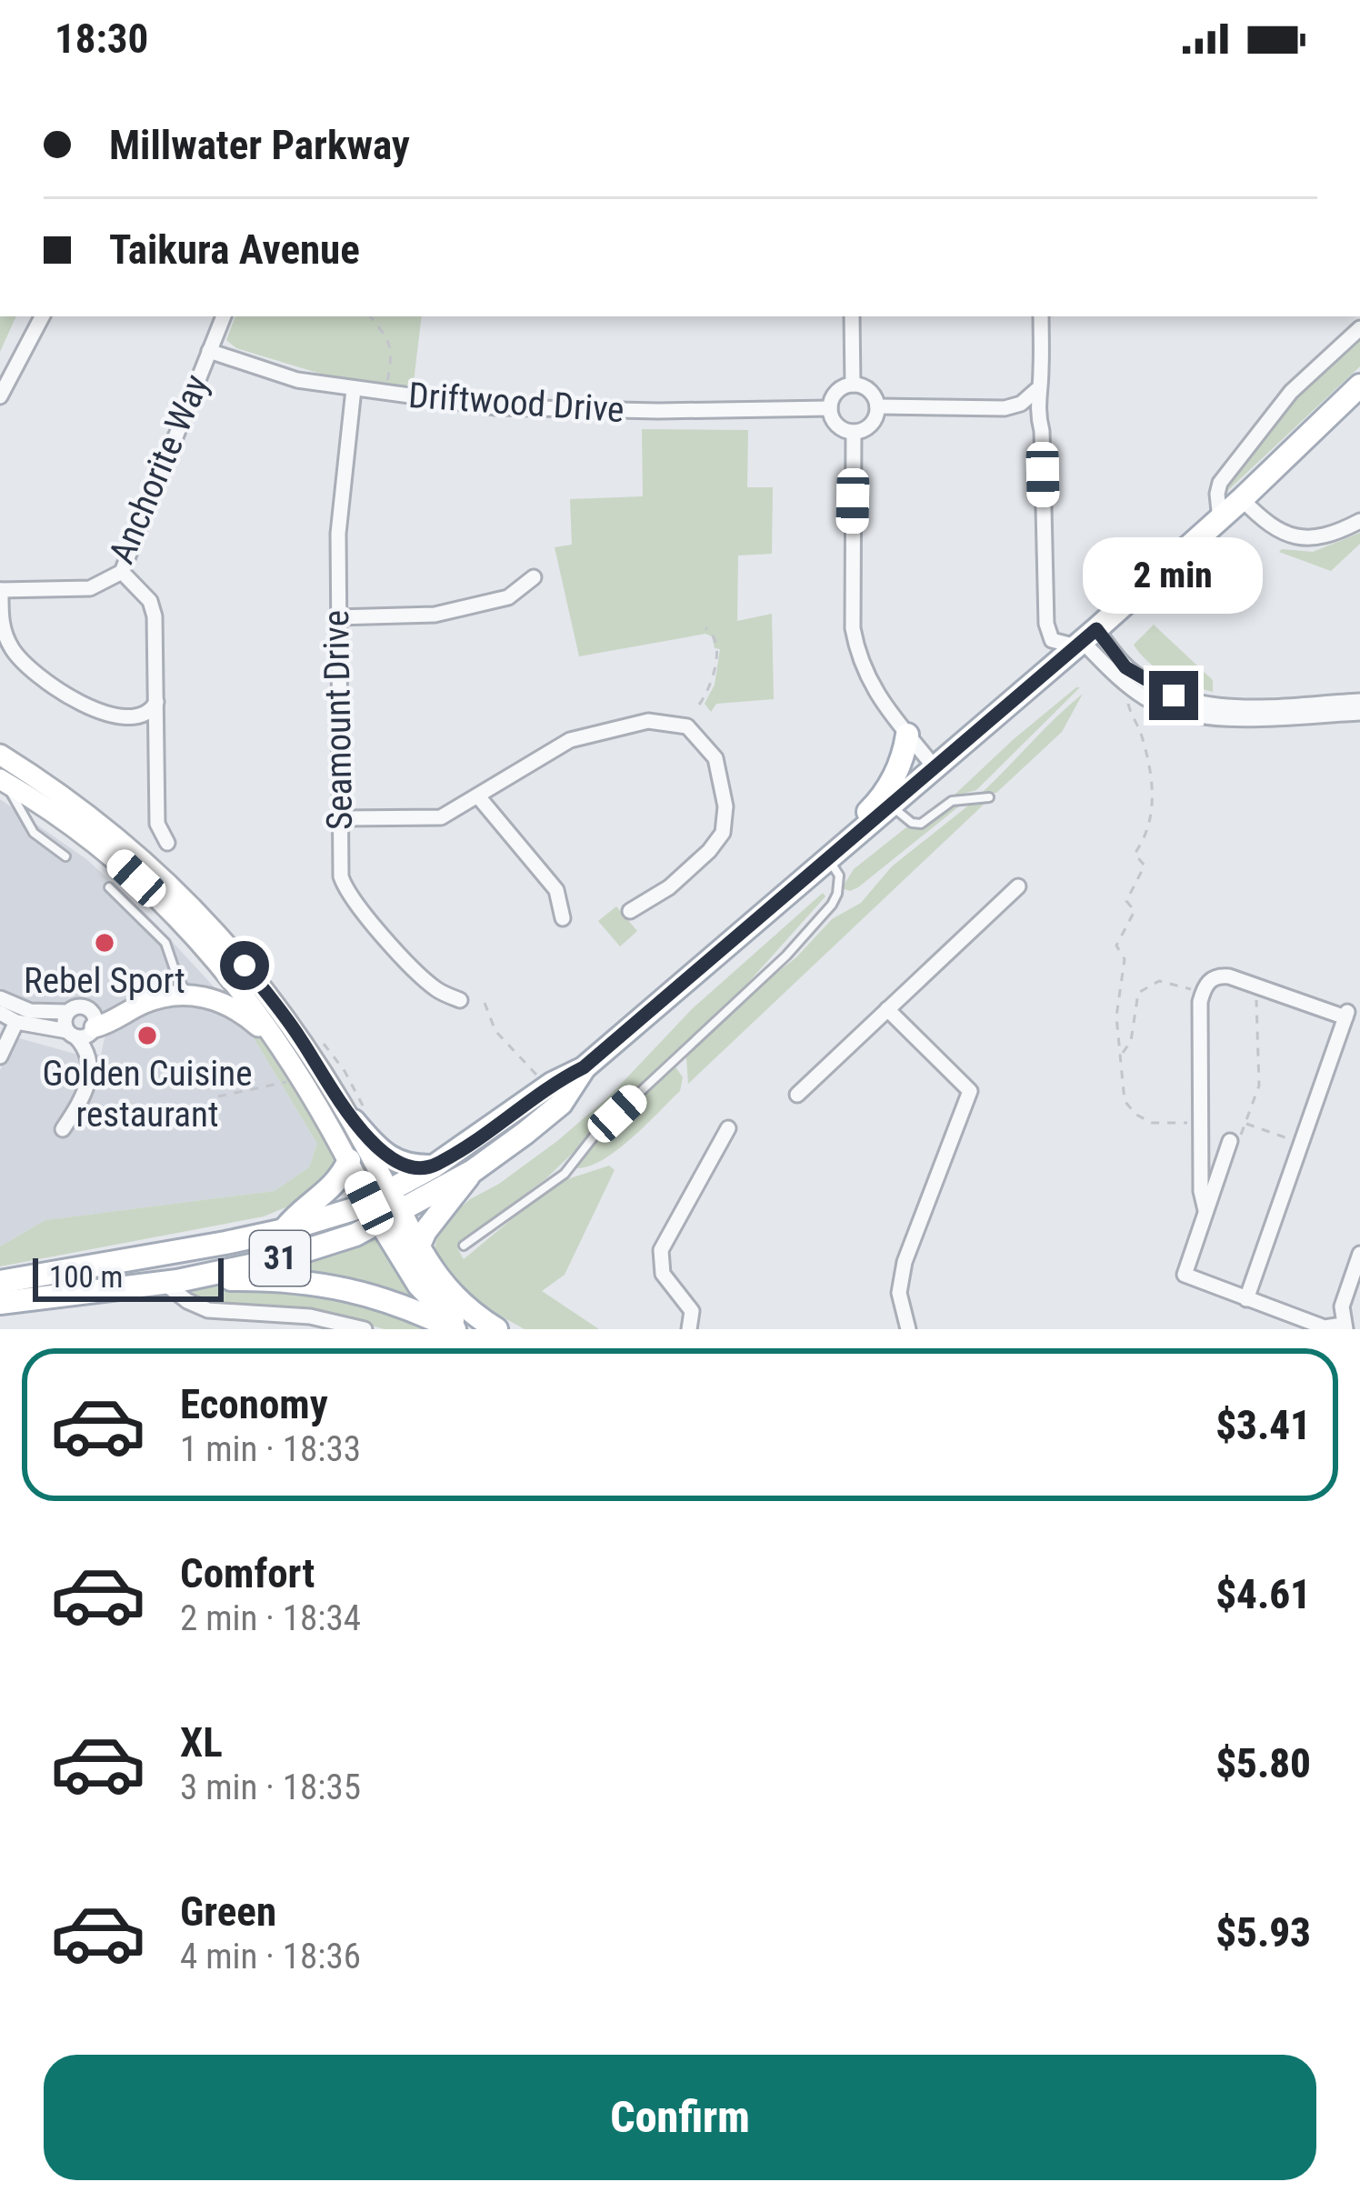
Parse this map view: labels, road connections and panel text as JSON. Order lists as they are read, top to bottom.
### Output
{
  "streets": {
    "main road": ["31"],
    "street": ["Driftwood Drive", "Anchorite Way", "Seamount Drive"]
  },
  "crossings": [
    ["Driftwood Drive", "Anchorite Way"],
    ["Driftwood Drive", "Seamount Drive"]
  ],
  "places": ["Rebel Sport", "Golden Cuisine restaurant"],
  "scale_bar": "100 m",
  "page": {
    "status": "18:30",
    "banner": ["Millwater Parkway", "Taikura Avenue"],
    "bubble": "2 min",
    "scale": "100 m",
    "list": [
      {
        "name": "Economy",
        "note": "1 min · 18:33",
        "value": "$3.41"
      },
      {
        "name": "Comfort",
        "note": "2 min · 18:34",
        "value": "$4.61"
      },
      {
        "name": "XL",
        "note": "3 min · 18:35",
        "value": "$5.80"
      },
      {
        "name": "Green",
        "note": "4 min · 18:36",
        "value": "$5.93"
      }
    ],
    "buttons": "Confirm"
  }
}
